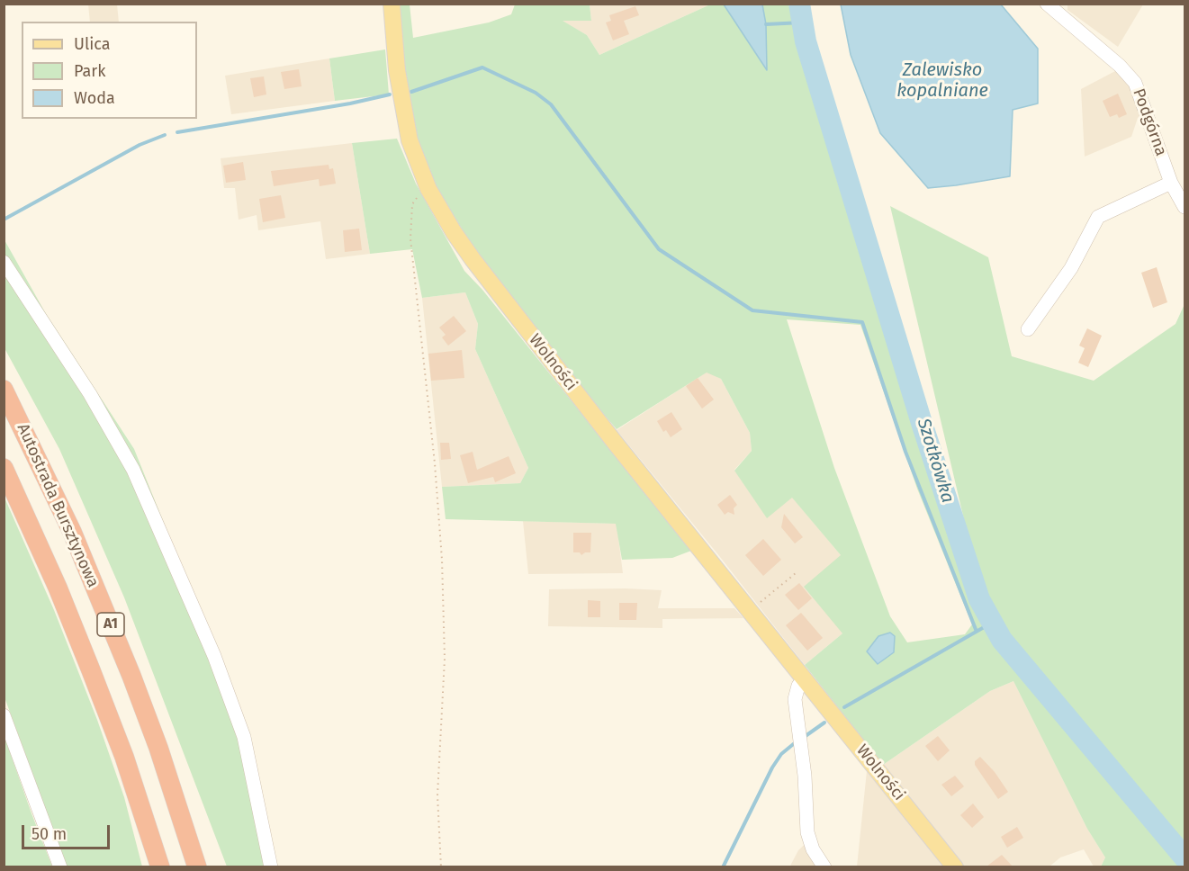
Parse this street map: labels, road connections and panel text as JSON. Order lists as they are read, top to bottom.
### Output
{
  "streets": {
    "highway": ["Autostrada Bursztynowa", "A1"],
    "main road": ["Wolności"],
    "street": ["Podgórna"]
  },
  "water": ["Zalewisko kopalniane", "Szotkówka"],
  "legend": ["Ulica", "Park", "Woda"],
  "scale_bar": "50 m"
}
